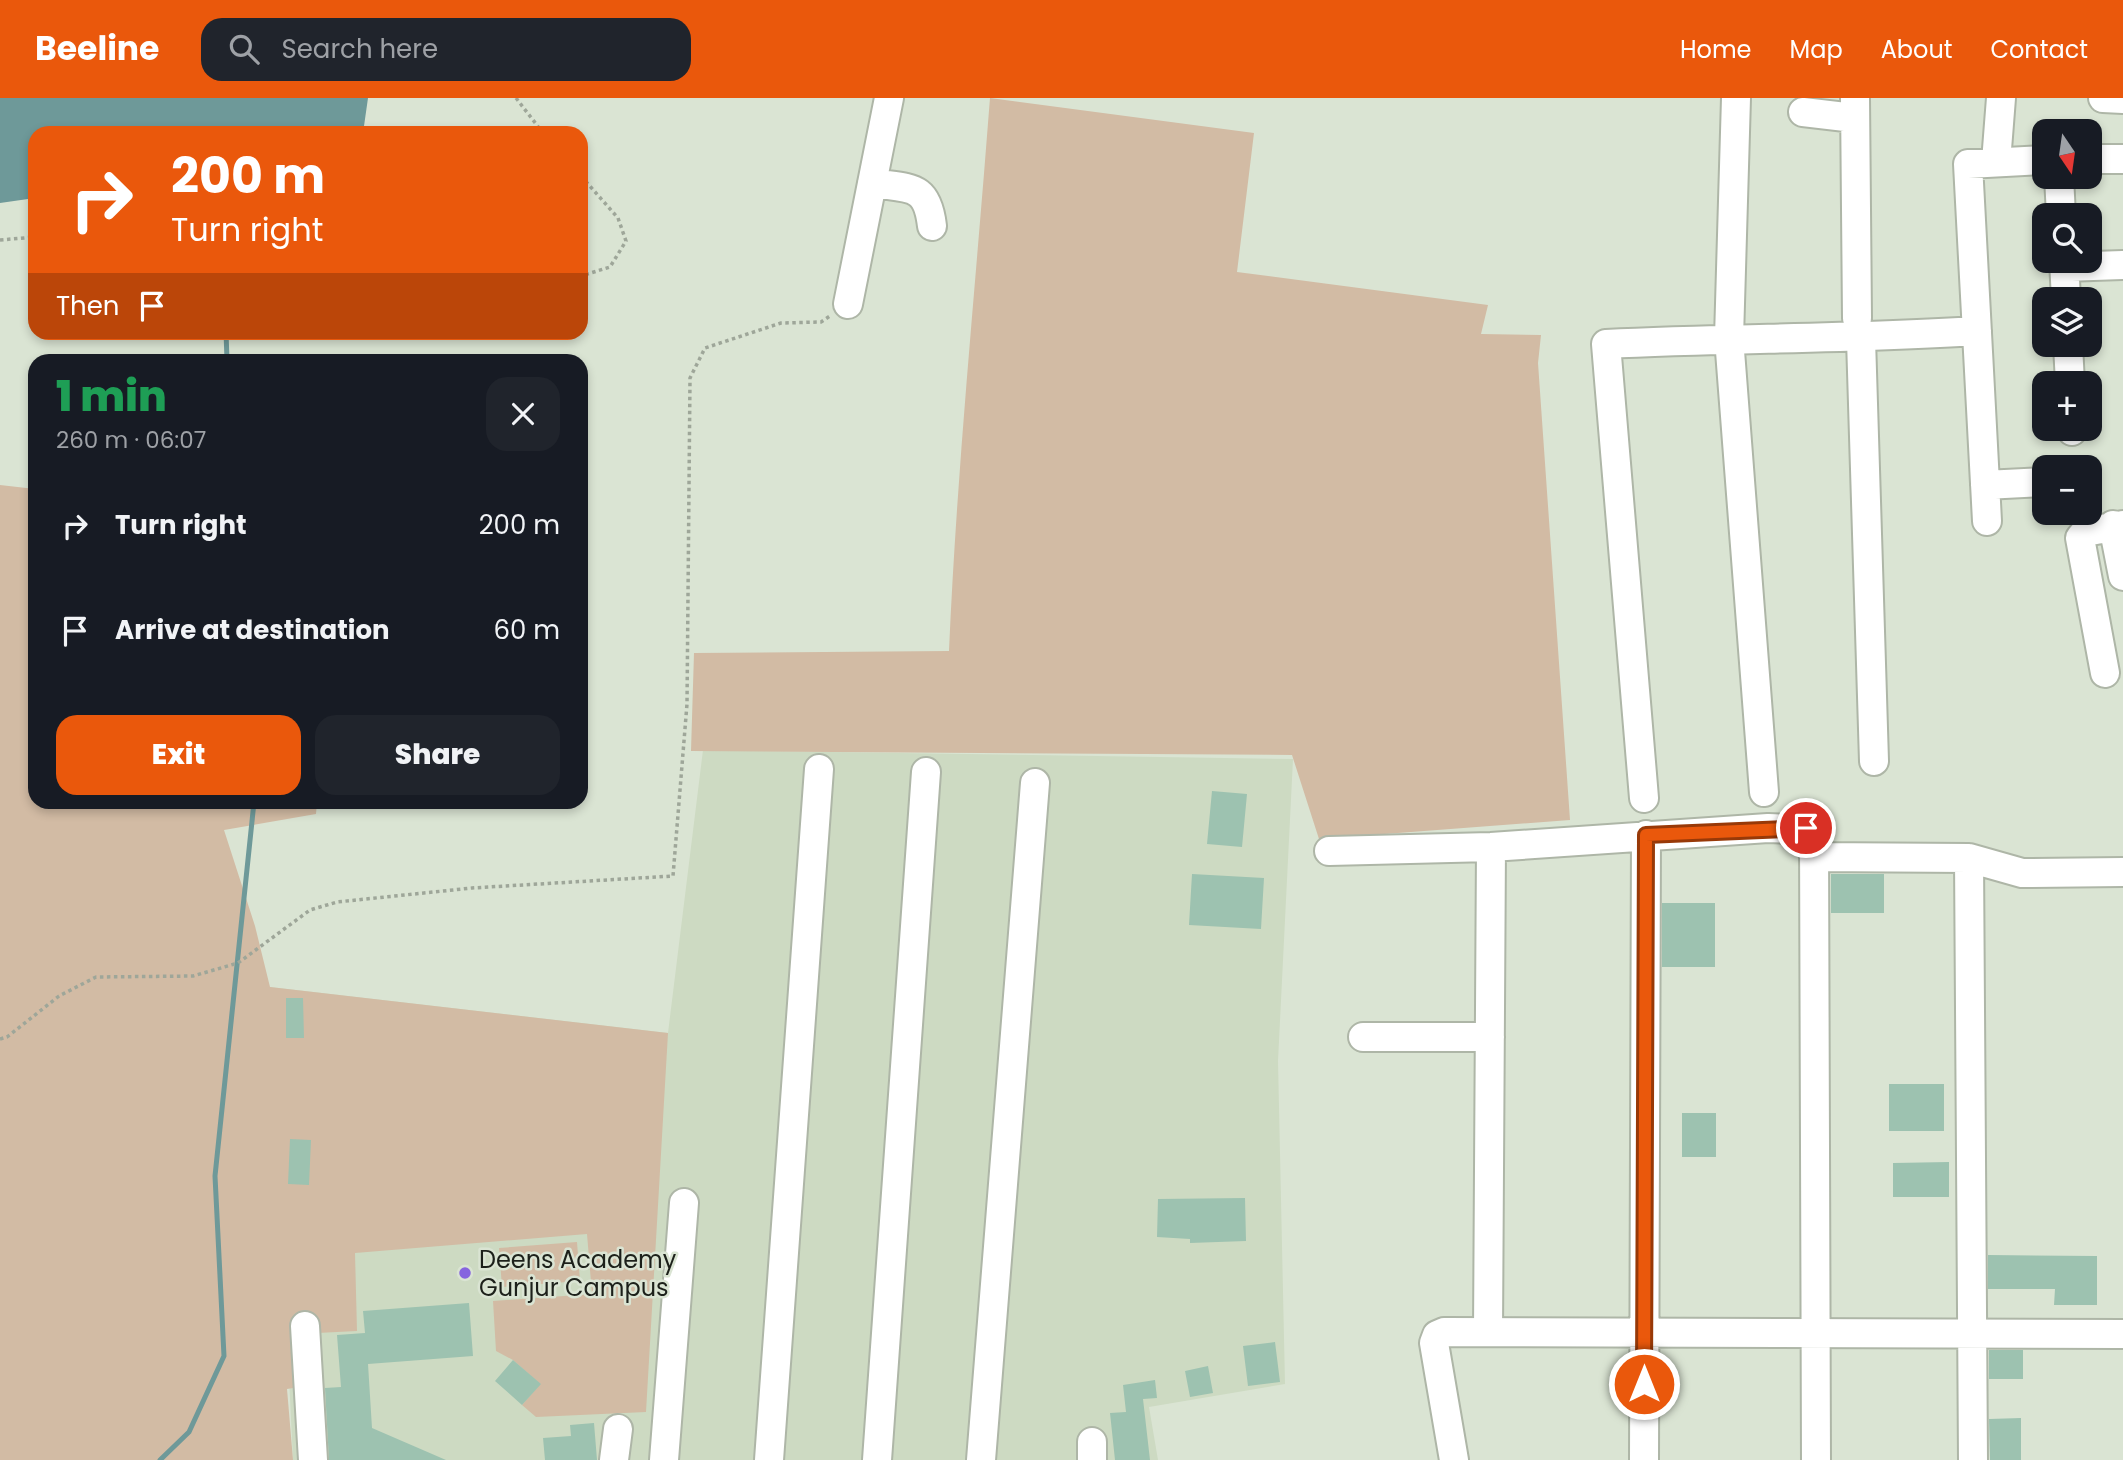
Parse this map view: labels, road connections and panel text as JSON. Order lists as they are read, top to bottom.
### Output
{
  "places": ["Deens Academy Gunjur Campus"],
  "north": "bottom",
  "page": {
    "header": "Beeline",
    "search": "Search here",
    "nav": [
      "Home",
      "Map",
      "About",
      "Contact"
    ],
    "map_buttons": ["+", "−"],
    "turn": ["200 m", "Turn right"],
    "then": "Then",
    "heading": ["1 min", "260 m · 06:07"],
    "list": [
      {
        "name": "Turn right",
        "value": "200 m"
      },
      {
        "name": "Arrive at destination",
        "value": "60 m"
      }
    ],
    "buttons": ["Exit", "Share"]
  }
}
